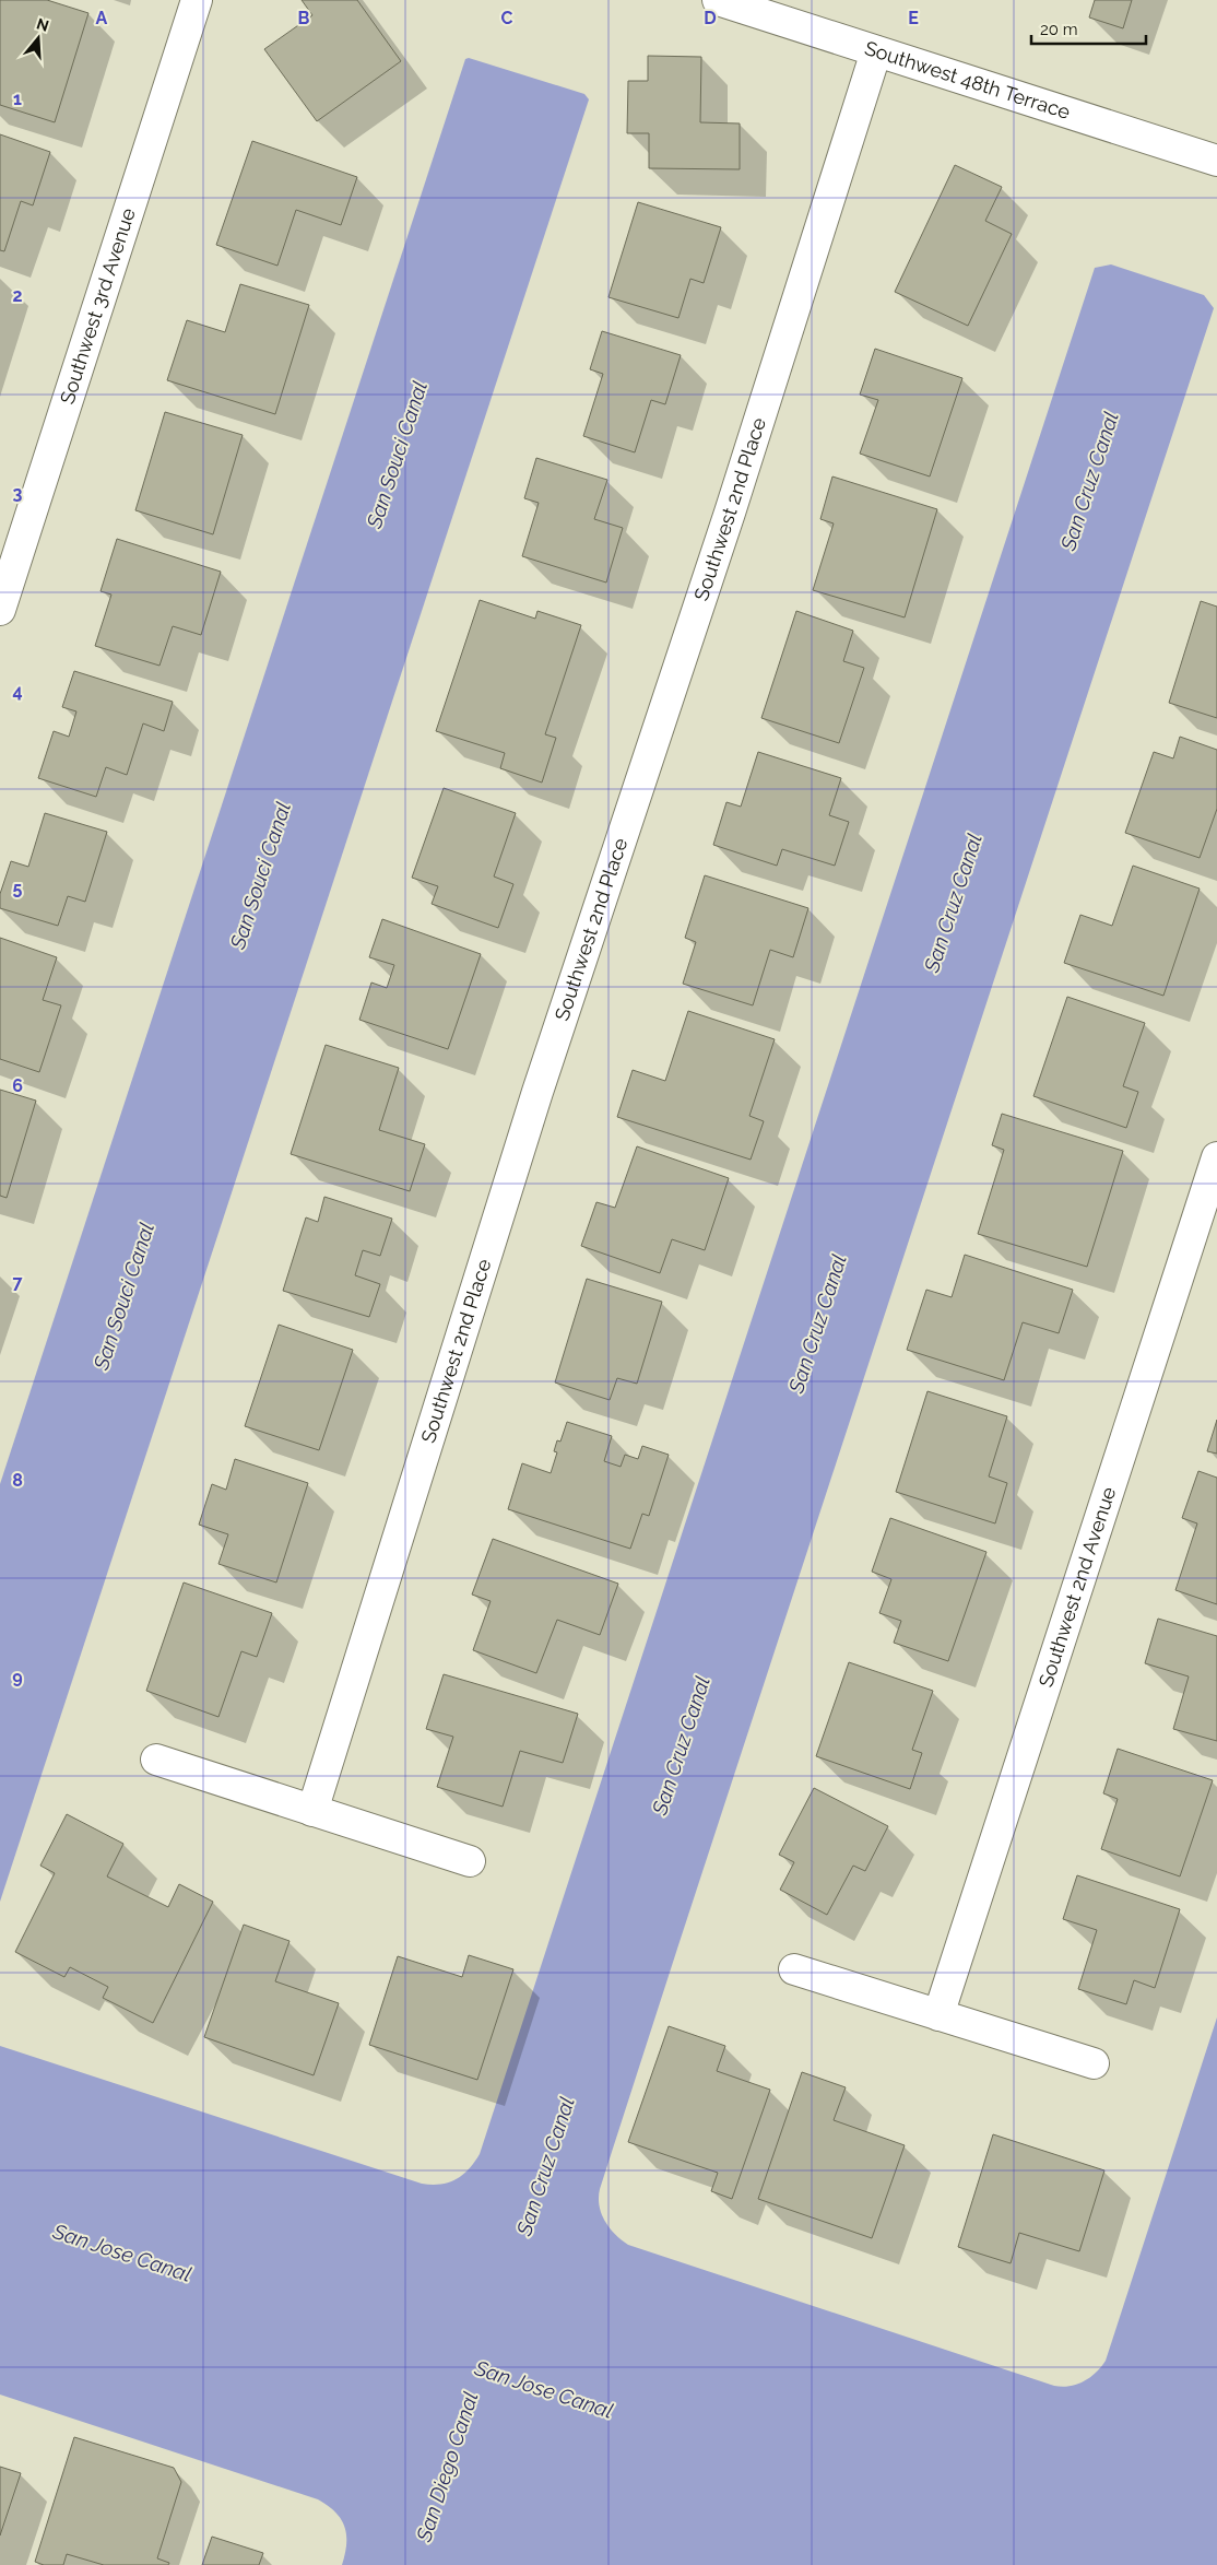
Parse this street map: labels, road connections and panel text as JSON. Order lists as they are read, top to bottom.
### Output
{
  "streets": {
    "street": [
      "Southwest 48th Terrace",
      "Southwest 3rd Avenue",
      "Southwest 2nd Place",
      "Southwest 2nd Avenue"
    ]
  },
  "crossings": [
    ["Southwest 48th Terrace", "Southwest 2nd Place"]
  ],
  "water": [
    "San Souci Canal",
    "San Cruz Canal",
    "San Jose Canal",
    "San Diego Canal"
  ],
  "scale_bar": "20 m",
  "north": "top",
  "grid": {
    "columns": [
      "A",
      "B",
      "C",
      "D",
      "E"
    ],
    "rows": [
      "1",
      "2",
      "3",
      "4",
      "5",
      "6",
      "7",
      "8",
      "9"
    ]
  }
}
